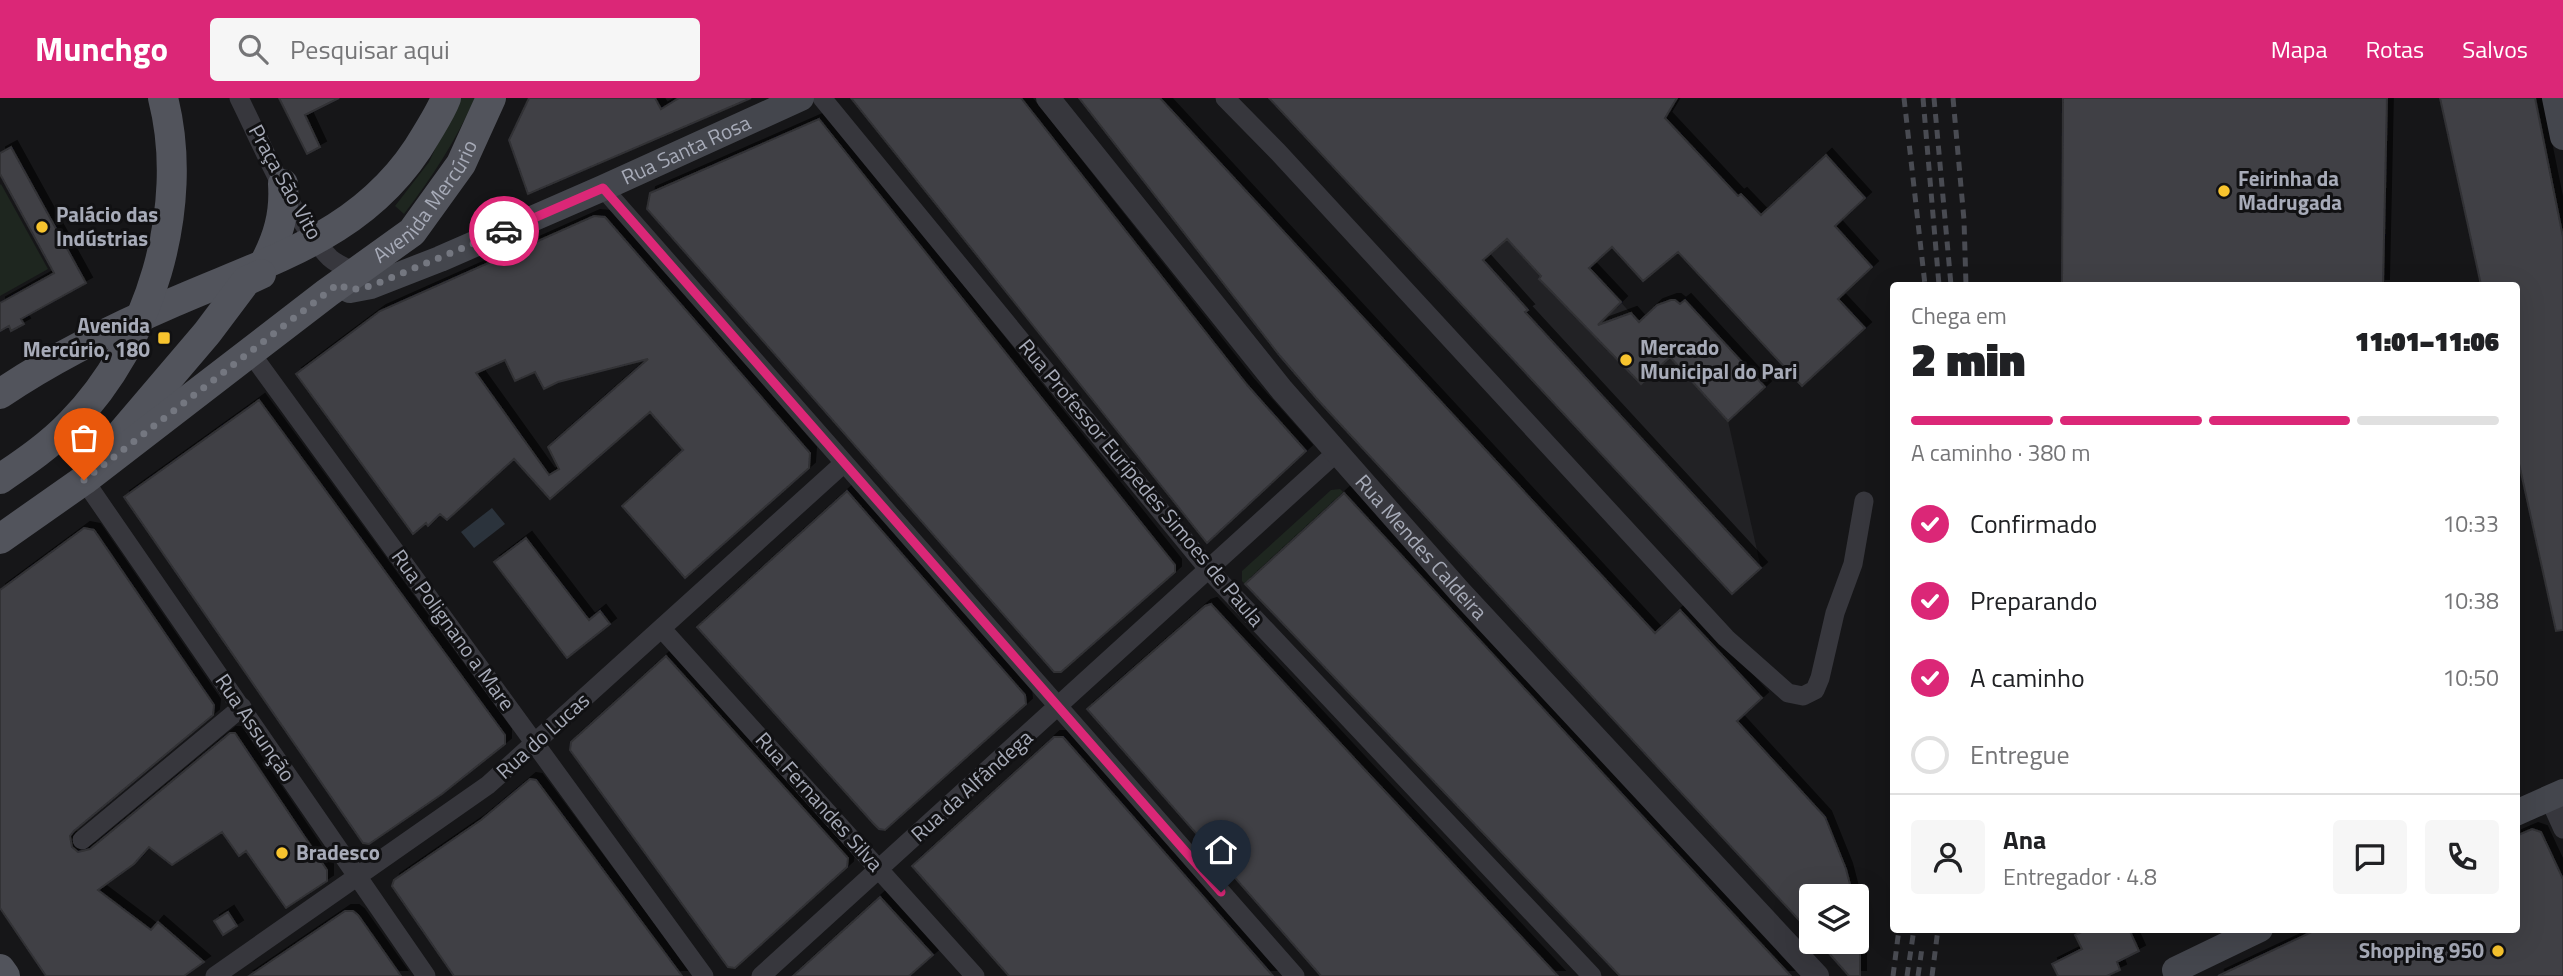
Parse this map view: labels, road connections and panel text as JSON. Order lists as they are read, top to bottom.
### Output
{
  "streets": {
    "main road": ["Rua Santa Rosa", "Avenida Mercúrio"],
    "street": [
      "Praça São Vito",
      "Rua Professor Eurípedes Simoes de Paula",
      "Rua Mendes Caldeira",
      "Rua Polignano a Mare",
      "Rua Assunção",
      "Rua do Lucas",
      "Rua da Alfândega",
      "Rua Fernandes Silva"
    ]
  },
  "crossings": [
    ["Rua Santa Rosa", "Praça São Vito"],
    ["Rua Santa Rosa", "Avenida Mercúrio"],
    ["Praça São Vito", "Avenida Mercúrio"],
    ["Avenida Mercúrio", "Rua Polignano a Mare"],
    ["Avenida Mercúrio", "Rua Assunção"],
    ["Rua Professor Eurípedes Simoes de Paula", "Rua da Alfândega"],
    ["Rua Mendes Caldeira", "Rua da Alfândega"],
    ["Rua Polignano a Mare", "Rua do Lucas"],
    ["Rua Assunção", "Rua do Lucas"],
    ["Rua do Lucas", "Rua Fernandes Silva"],
    ["Rua da Alfândega", "Rua Fernandes Silva"]
  ],
  "places": {
    "other": [
      "Feirinha da Madrugada",
      "Palácio das Indústrias",
      "Mercado Municipal do Pari",
      "Bradesco",
      "Shopping 950"
    ],
    "transit": ["Avenida Mercúrio, 180"]
  },
  "page": {
    "header": "Munchgo",
    "search": "Pesquisar aqui",
    "nav": ["Mapa", "Rotas", "Salvos"],
    "heading": ["2 min", "Chega em", "11:01–11:06"],
    "panel": ["Ana", "Entregador · 4.8"],
    "bar": "A caminho · 380 m",
    "list": [
      ["Confirmado", "10:33"],
      ["Preparando", "10:38"],
      ["A caminho", "10:50"],
      "Entregue"
    ]
  }
}
